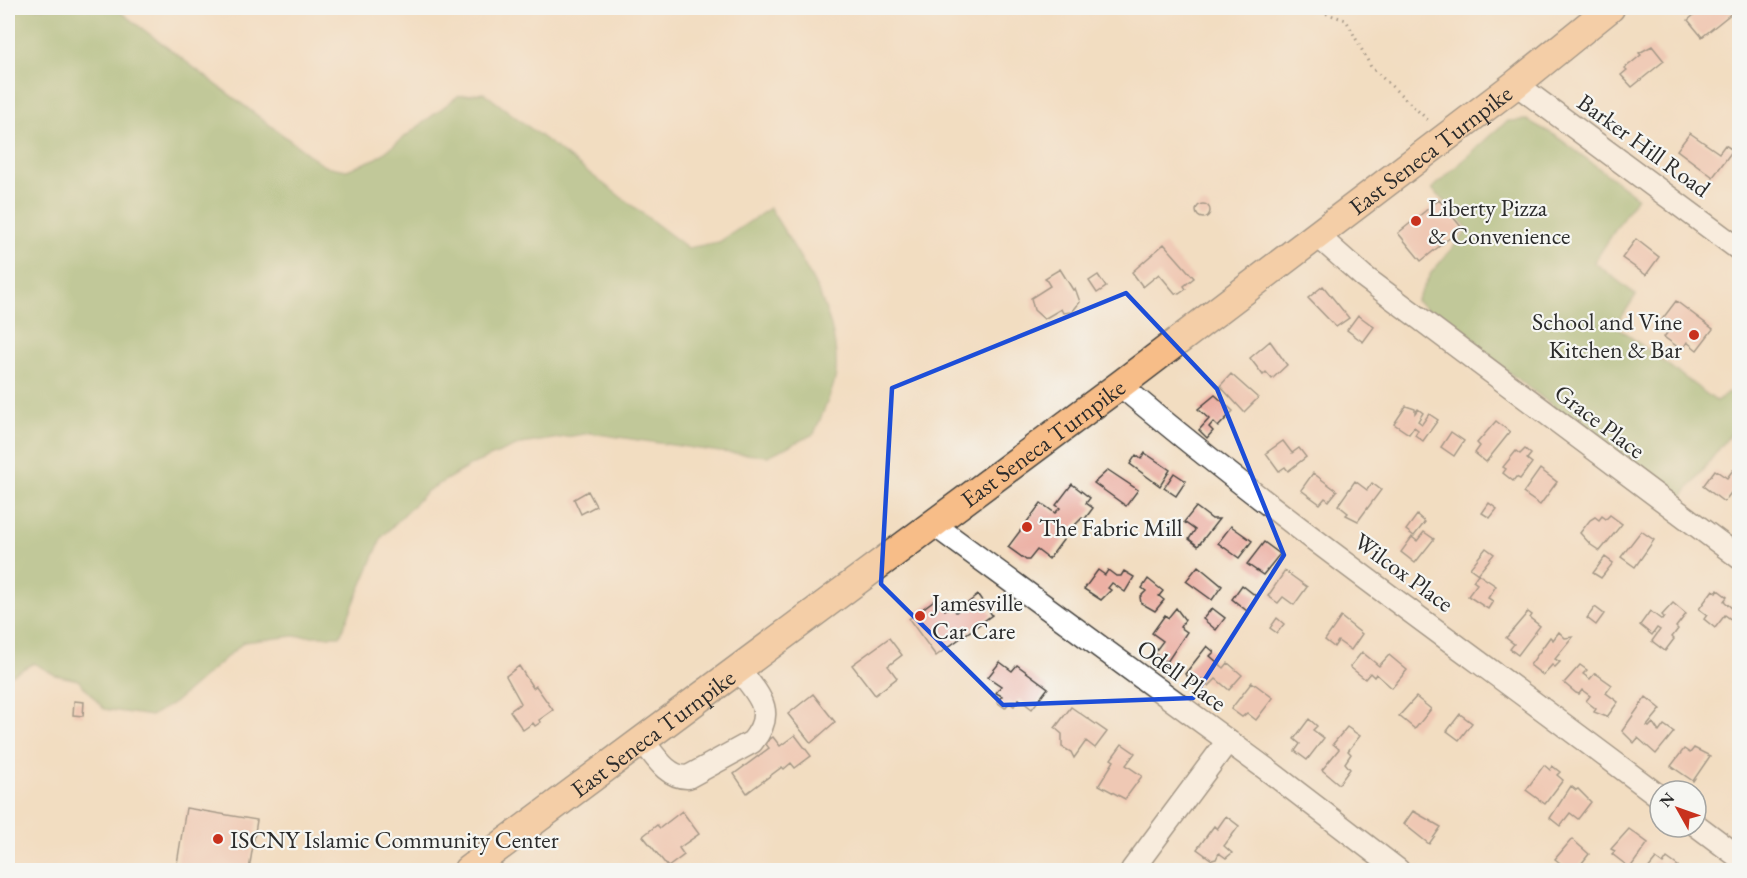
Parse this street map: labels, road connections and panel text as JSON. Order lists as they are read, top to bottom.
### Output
{
  "streets": {
    "main road": ["East Seneca Turnpike"],
    "street": [
      "Barker Hill Road",
      "Grace Place",
      "Wilcox Place",
      "Odell Place"
    ]
  },
  "crossings": [
    ["Barker Hill Road", "East Seneca Turnpike"],
    ["East Seneca Turnpike", "Grace Place"],
    ["East Seneca Turnpike", "Wilcox Place"],
    ["East Seneca Turnpike", "Odell Place"]
  ],
  "places": [
    "Liberty Pizza & Convenience",
    "School and Vine Kitchen & Bar",
    "The Fabric Mill",
    "Jamesville Car Care",
    "ISCNY Islamic Community Center"
  ],
  "north": "top left"
}
